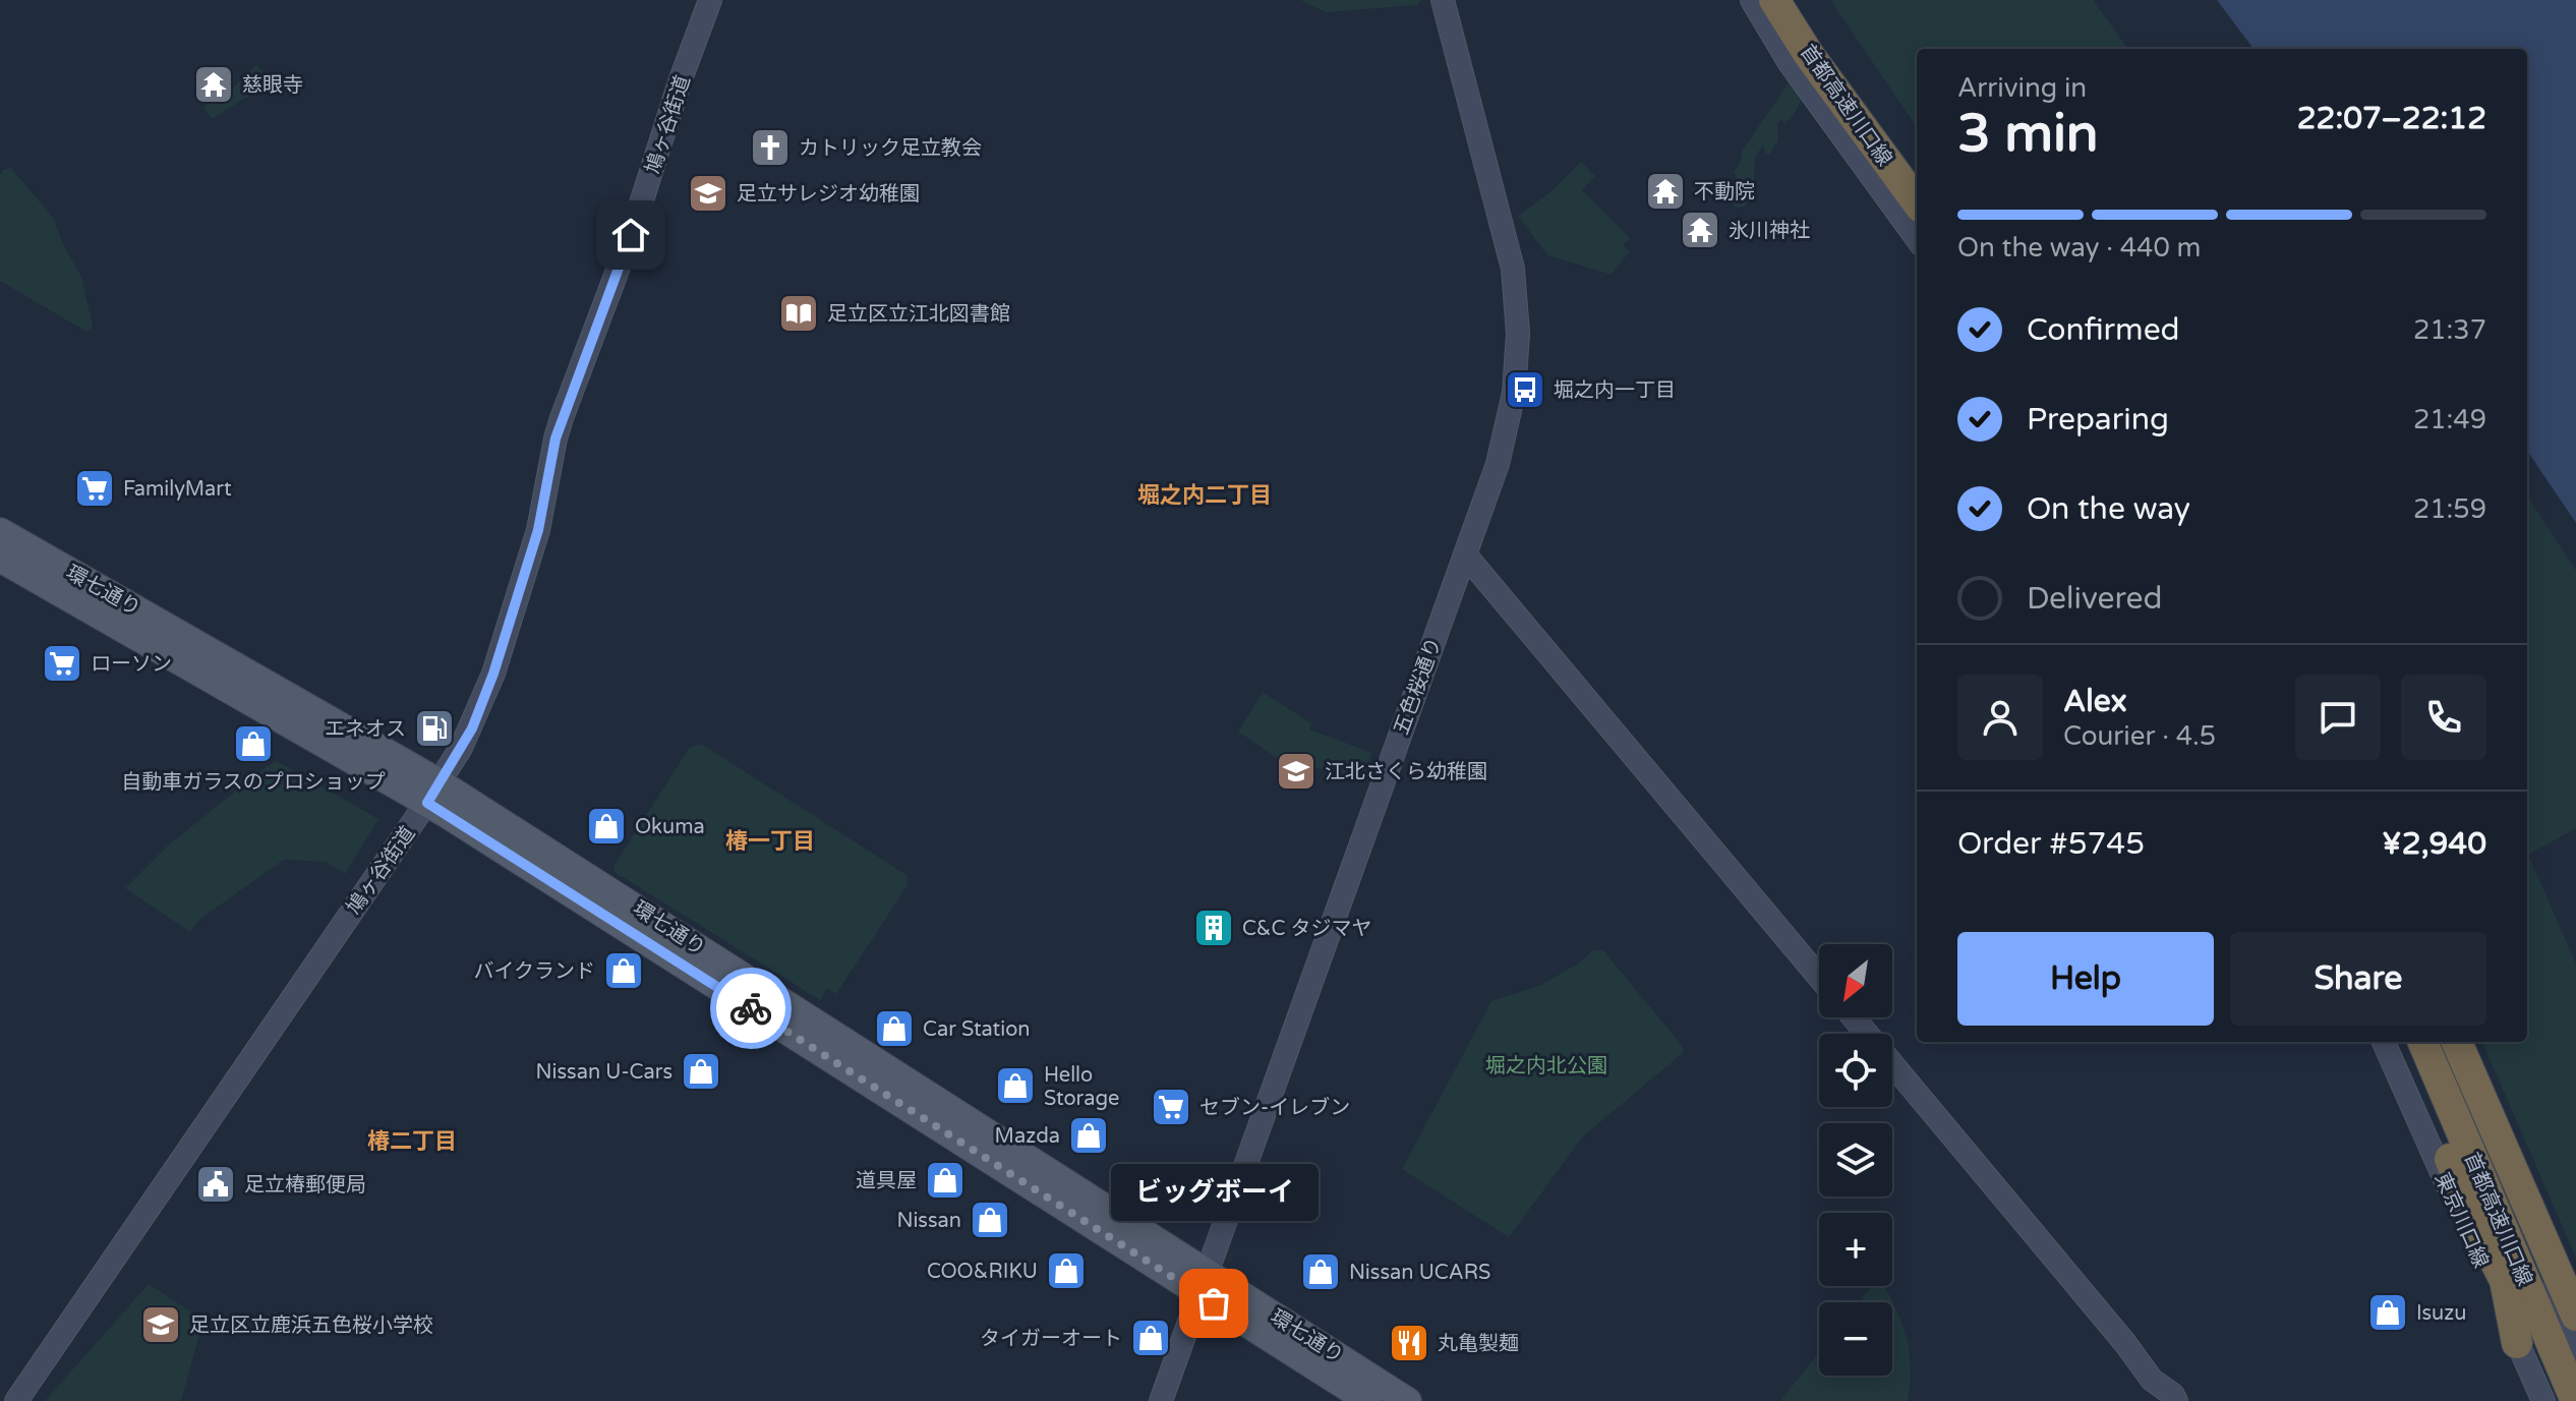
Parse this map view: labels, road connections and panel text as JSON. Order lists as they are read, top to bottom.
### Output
{
  "streets": {
    "highway": ["首都高速川口線"],
    "main road": [
      "鳩ヶ谷街道",
      "環七通り",
      "五色桜通り",
      "東京川口線"
    ]
  },
  "crossings": [
    ["鳩ヶ谷街道", "環七通り"],
    ["環七通り", "五色桜通り"]
  ],
  "districts": ["堀之内二丁目", "椿一丁目", "椿二丁目"],
  "parks": ["堀之内北公園"],
  "places": {
    "temple": ["慈眼寺", "不動院", "氷川神社"],
    "church": ["カトリック足立教会"],
    "school or university": ["足立サレジオ幼稚園", "江北さくら幼稚園", "足立区立鹿浜五色桜小学校"],
    "library": ["足立区立江北図書館"],
    "bus stop": ["堀之内一丁目"],
    "supermarket": ["FamilyMart", "ローソン", "セブン-イレブン"],
    "fuel station": ["エネオス"],
    "shop": [
      "自動車ガラスのプロショップ",
      "Okuma",
      "バイクランド",
      "Car Station",
      "Nissan U-Cars",
      "Hello Storage",
      "Mazda",
      "道具屋",
      "Nissan",
      "COO&RIKU",
      "Nissan UCARS",
      "Isuzu",
      "タイガーオート"
    ],
    "building": ["C&C タジマヤ"],
    "public building": ["足立椿郵便局"],
    "other": ["ビッグボーイ"],
    "restaurant": ["丸亀製麺"]
  },
  "north": "bottom left",
  "page": {
    "heading": ["3 min", "Arriving in", "22:07–22:12"],
    "panel": [
      "Alex",
      "Courier · 4.5",
      "Order #5745",
      "¥2,940"
    ],
    "bar": "On the way · 440 m",
    "list": [
      ["Confirmed", "21:37"],
      ["Preparing", "21:49"],
      ["On the way", "21:59"],
      "Delivered"
    ],
    "buttons": ["Help", "Share"],
    "map_buttons": ["+", "−"],
    "bubble": "ビッグボーイ"
  }
}
